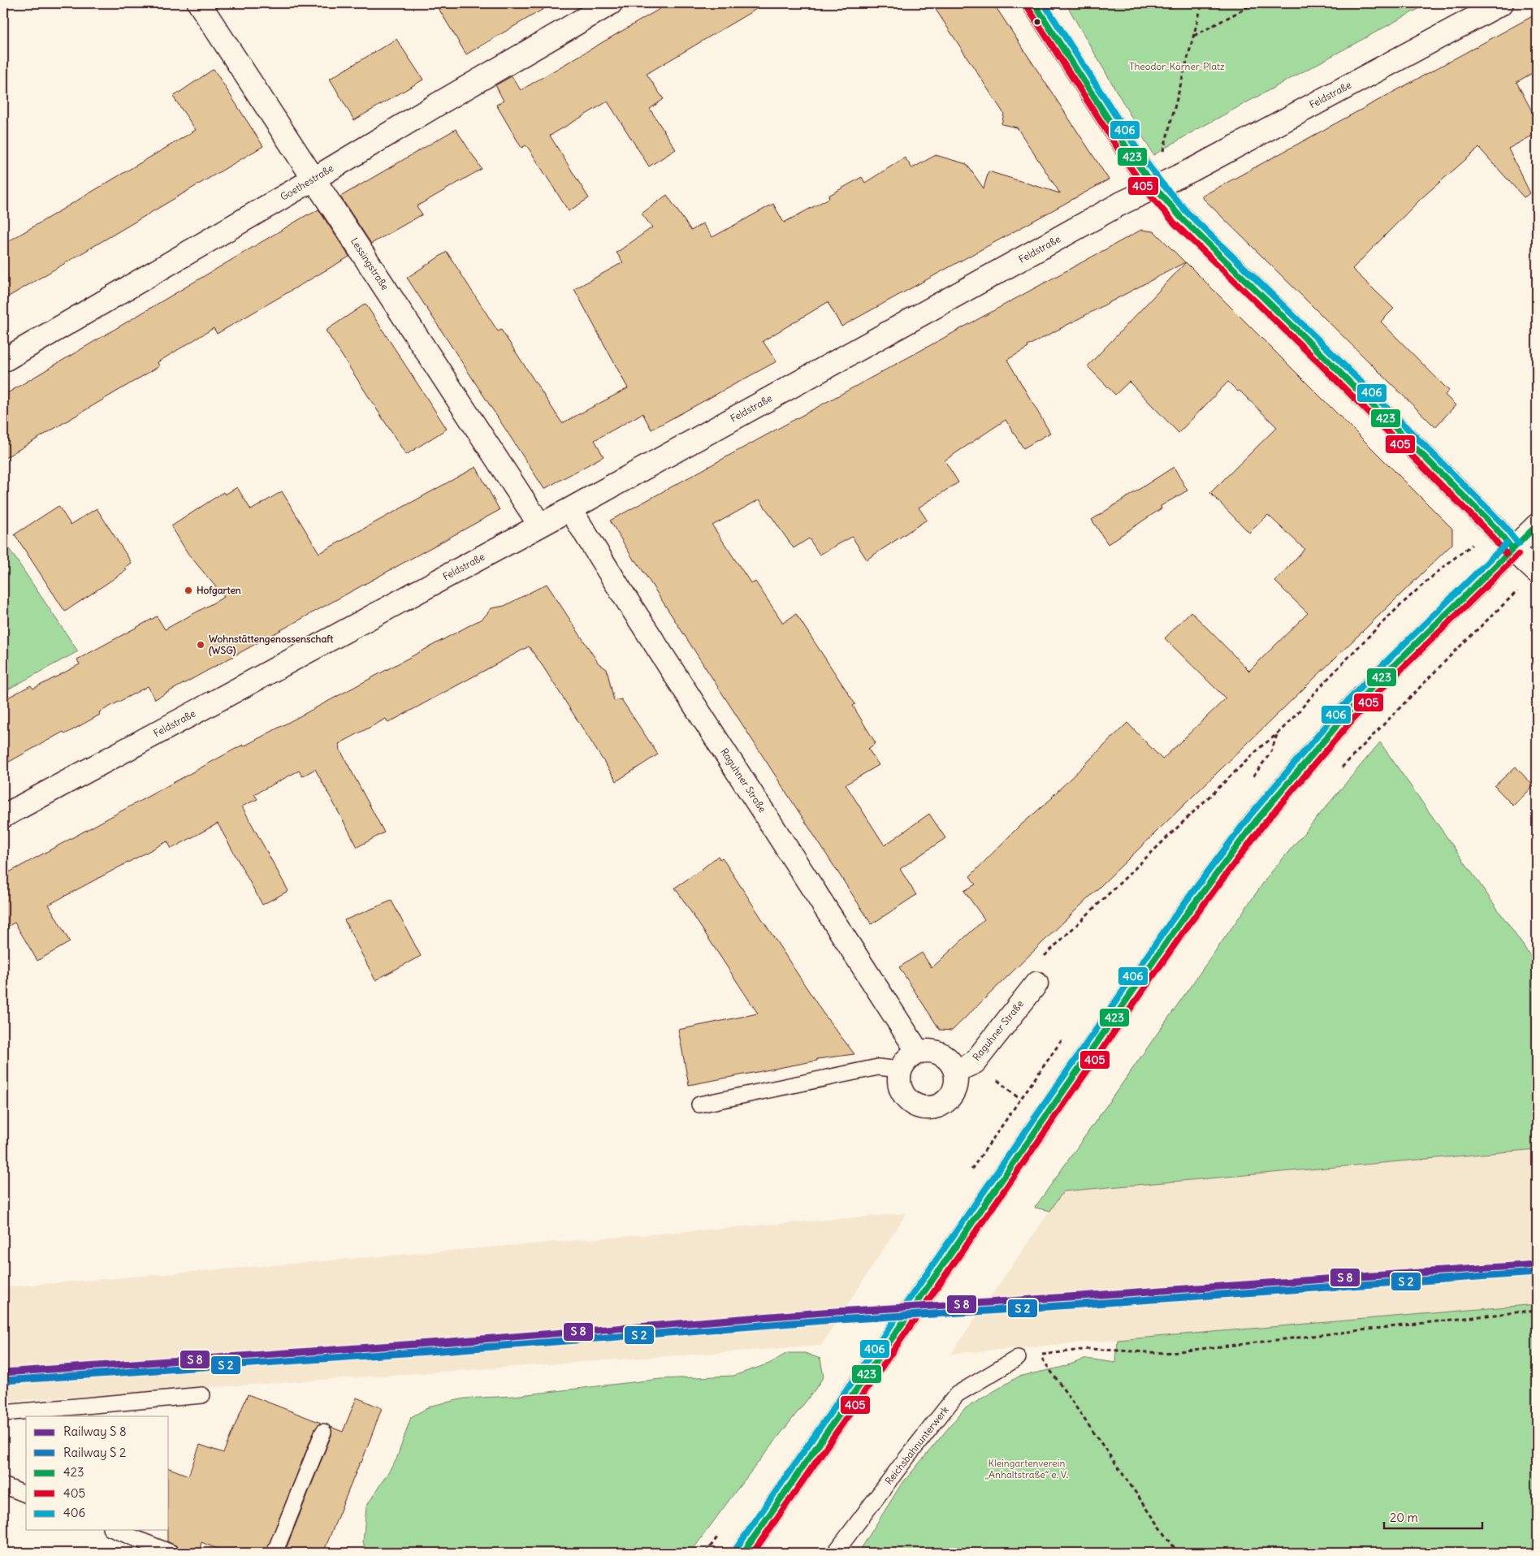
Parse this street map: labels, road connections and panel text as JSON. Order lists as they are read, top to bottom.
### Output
{
  "streets": {
    "street": [
      "Feldstraße",
      "Goethestraße",
      "Lessingstraße",
      "Raguhner Straße"
    ],
    "lane": ["Reichsbahnunterwerk"]
  },
  "crossings": [
    ["Feldstraße", "Lessingstraße"],
    ["Feldstraße", "Raguhner Straße"],
    ["Goethestraße", "Lessingstraße"]
  ],
  "parks": ["Theodor-Körner-Platz", "Kleingartenverein „Anhaltstraße“ e. V."],
  "places": ["Hofgarten", "Wohnstättengenossenschaft (WSG)"],
  "lines": ["transit line 423", "transit line 406", "transit line 405"],
  "legend": [
    "Railway S 8",
    "Railway S 2",
    "423",
    "405",
    "406"
  ],
  "scale_bar": "20 m"
}
